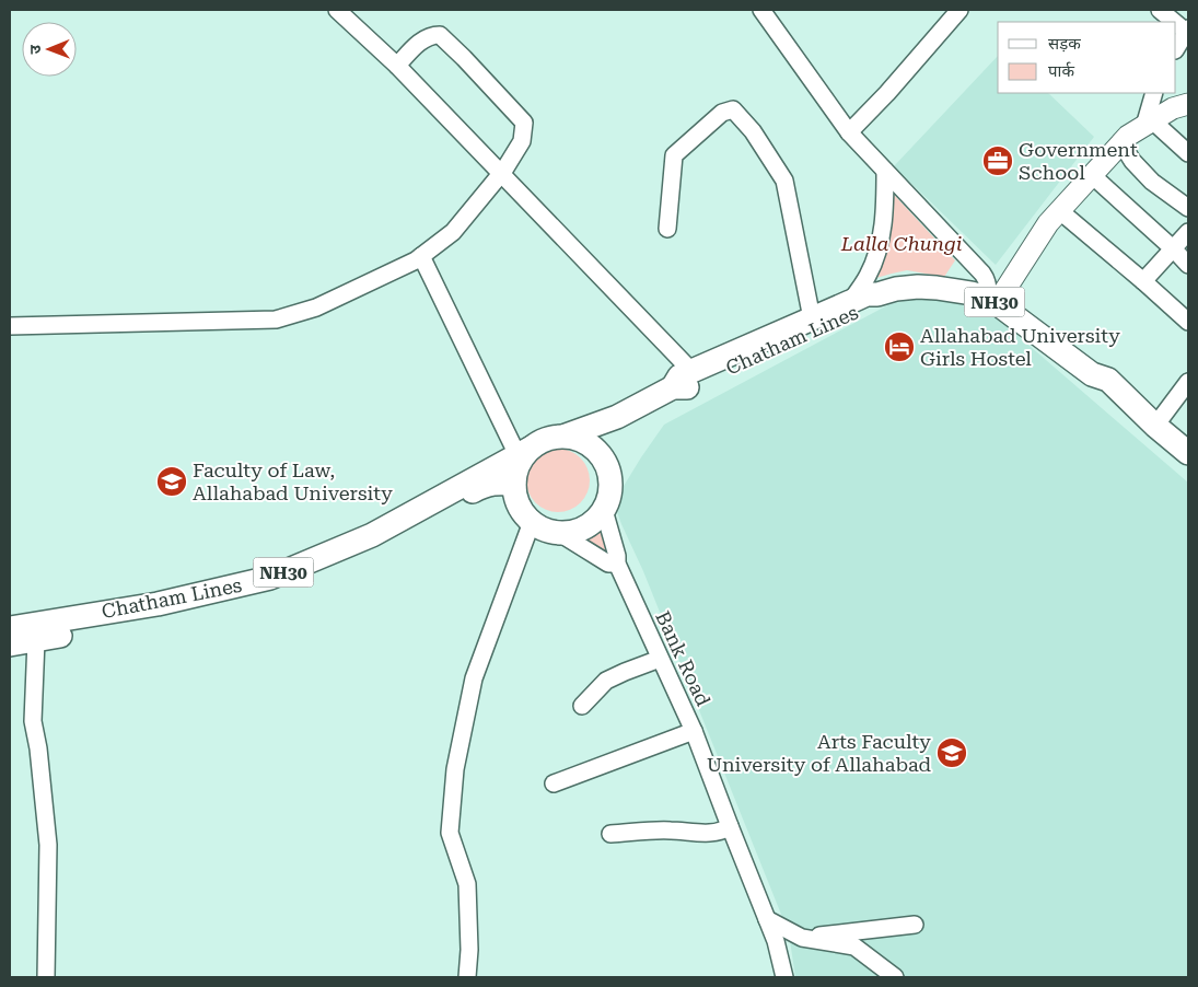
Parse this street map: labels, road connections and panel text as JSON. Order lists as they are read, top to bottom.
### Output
{
  "streets": {
    "highway": ["NH30", "Chatham Lines"],
    "street": ["Bank Road"]
  },
  "crossings": [
    ["NH30", "Chatham Lines"],
    ["Chatham Lines", "Bank Road"]
  ],
  "parks": ["Lalla Chungi"],
  "places": {
    "office": ["Government School"],
    "hotel": ["Allahabad University Girls Hostel"],
    "school or university": ["Faculty of Law, Allahabad University", "Arts Faculty University of Allahabad"]
  },
  "legend": ["सड़क", "पार्क"],
  "north": "left"
}
